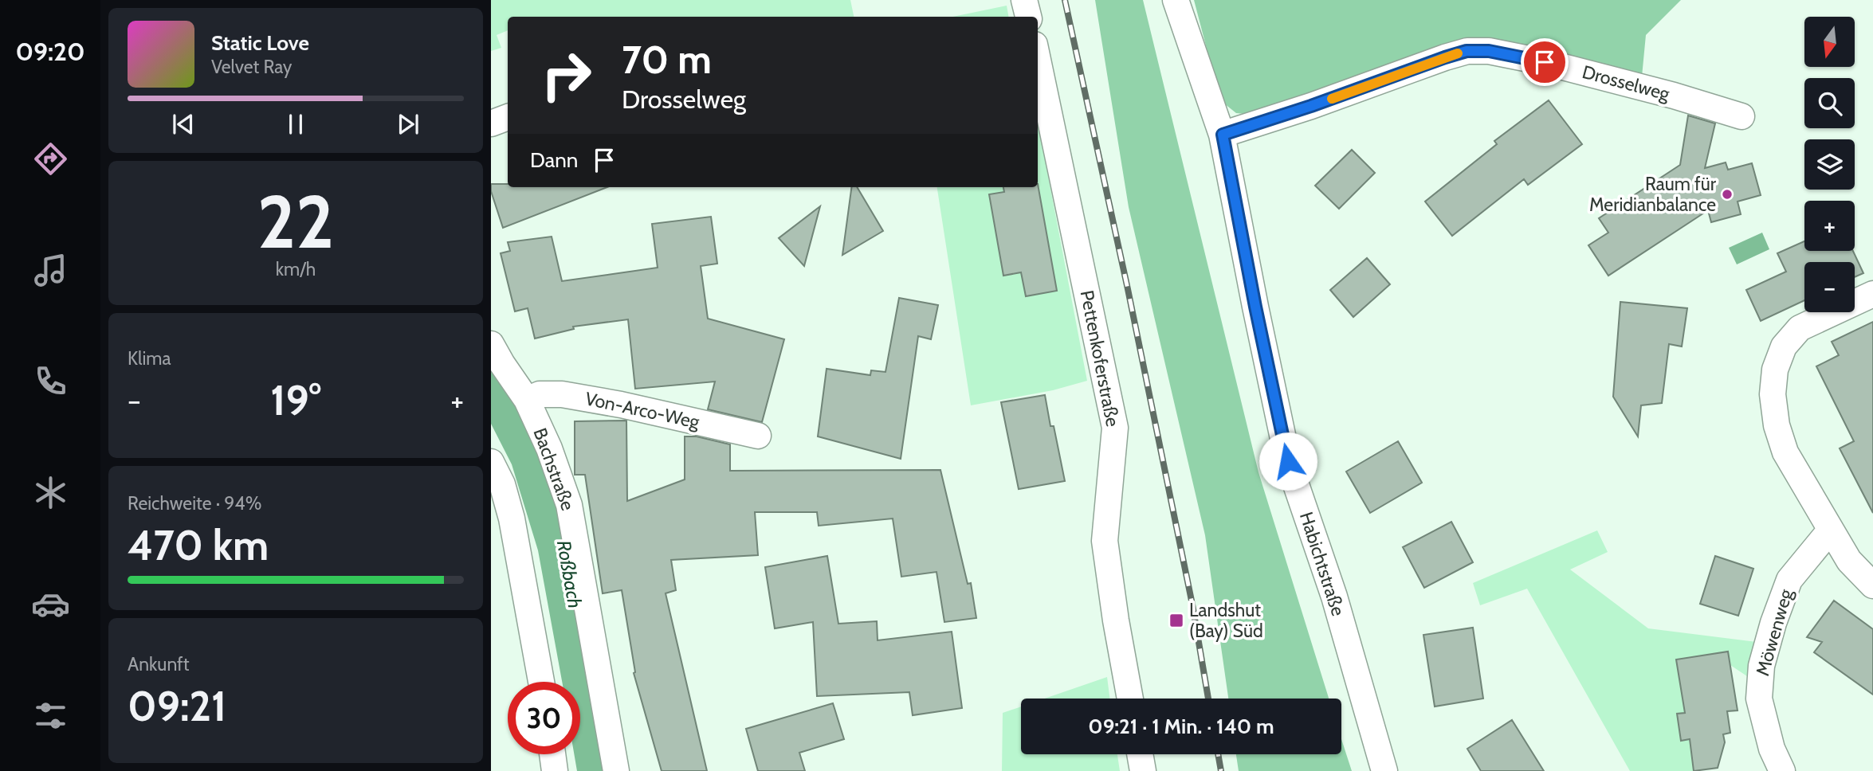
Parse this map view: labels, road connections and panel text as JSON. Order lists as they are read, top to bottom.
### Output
{
  "streets": {
    "street": [
      "Drosselweg",
      "Pettenkoferstraße",
      "Von-Arco-Weg",
      "Bachstraße",
      "Habichtstraße",
      "Möwenweg"
    ]
  },
  "crossings": [
    ["Drosselweg", "Habichtstraße"],
    ["Von-Arco-Weg", "Bachstraße"]
  ],
  "water": ["Roßbach"],
  "places": {
    "other": ["Raum für Meridianbalance"],
    "transit": ["Landshut (Bay) Süd"]
  },
  "north": "bottom",
  "page": {
    "tabs": "09:20",
    "map_buttons": ["+", "−"],
    "turn": ["70 m", "Drosselweg"],
    "song": ["Static Love", "Velvet Ray"],
    "then": "Dann",
    "tile": [
      ["22", "km/h"],
      "Klima",
      ["Reichweite · 94%", "470 km"],
      ["Ankunft", "09:21"]
    ],
    "heat": ["−", "19°", "+"],
    "limit": "30",
    "trip": "09:21 · 1 Min. · 140 m"
  }
}
